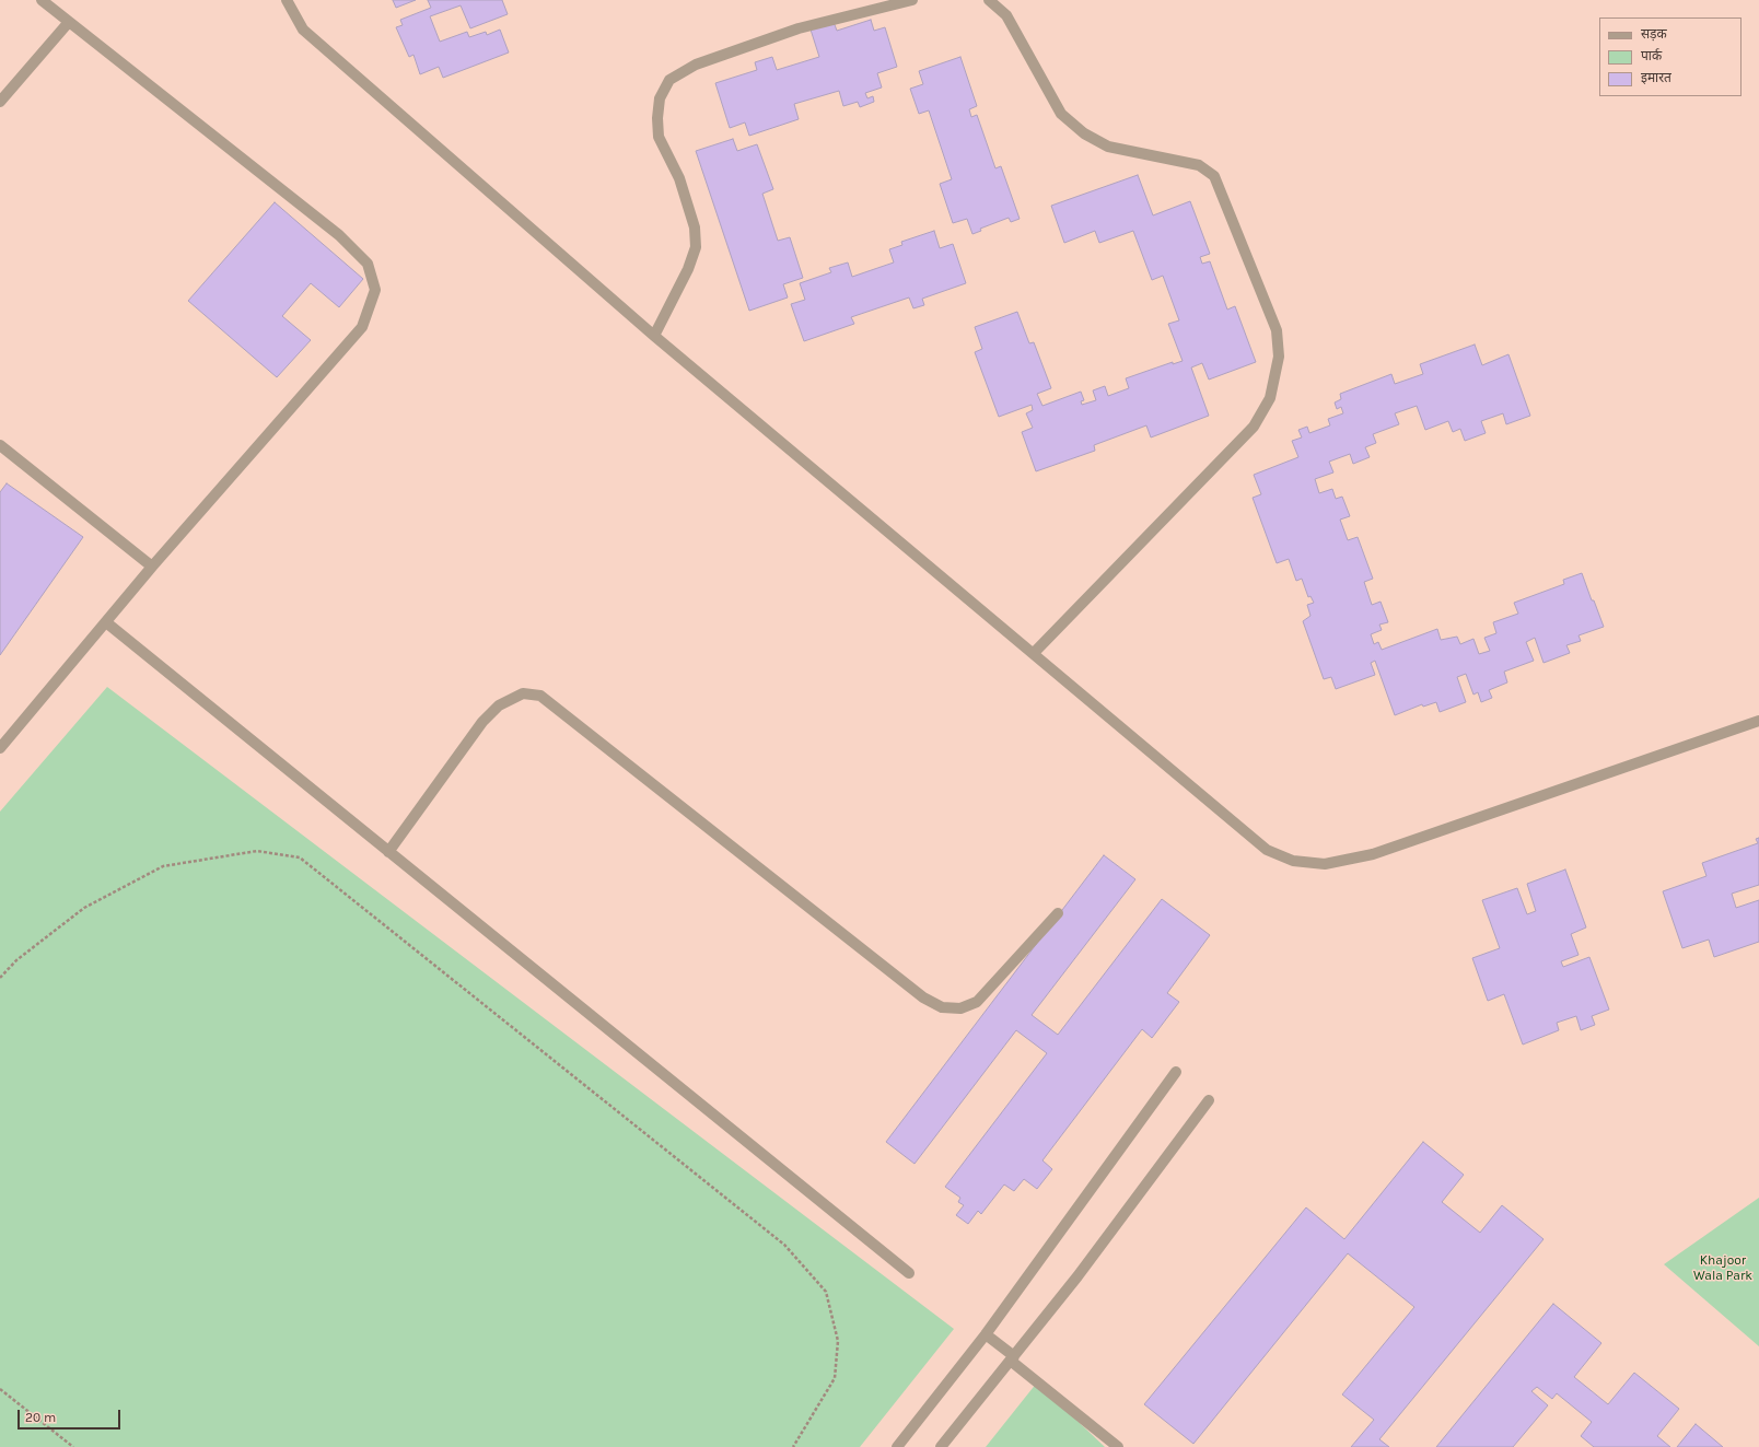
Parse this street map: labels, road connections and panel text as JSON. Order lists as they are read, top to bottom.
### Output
{
  "parks": ["Khajoor Wala Park"],
  "legend": ["सड़क", "पार्क", "इमारत"],
  "scale_bar": "20 m"
}
